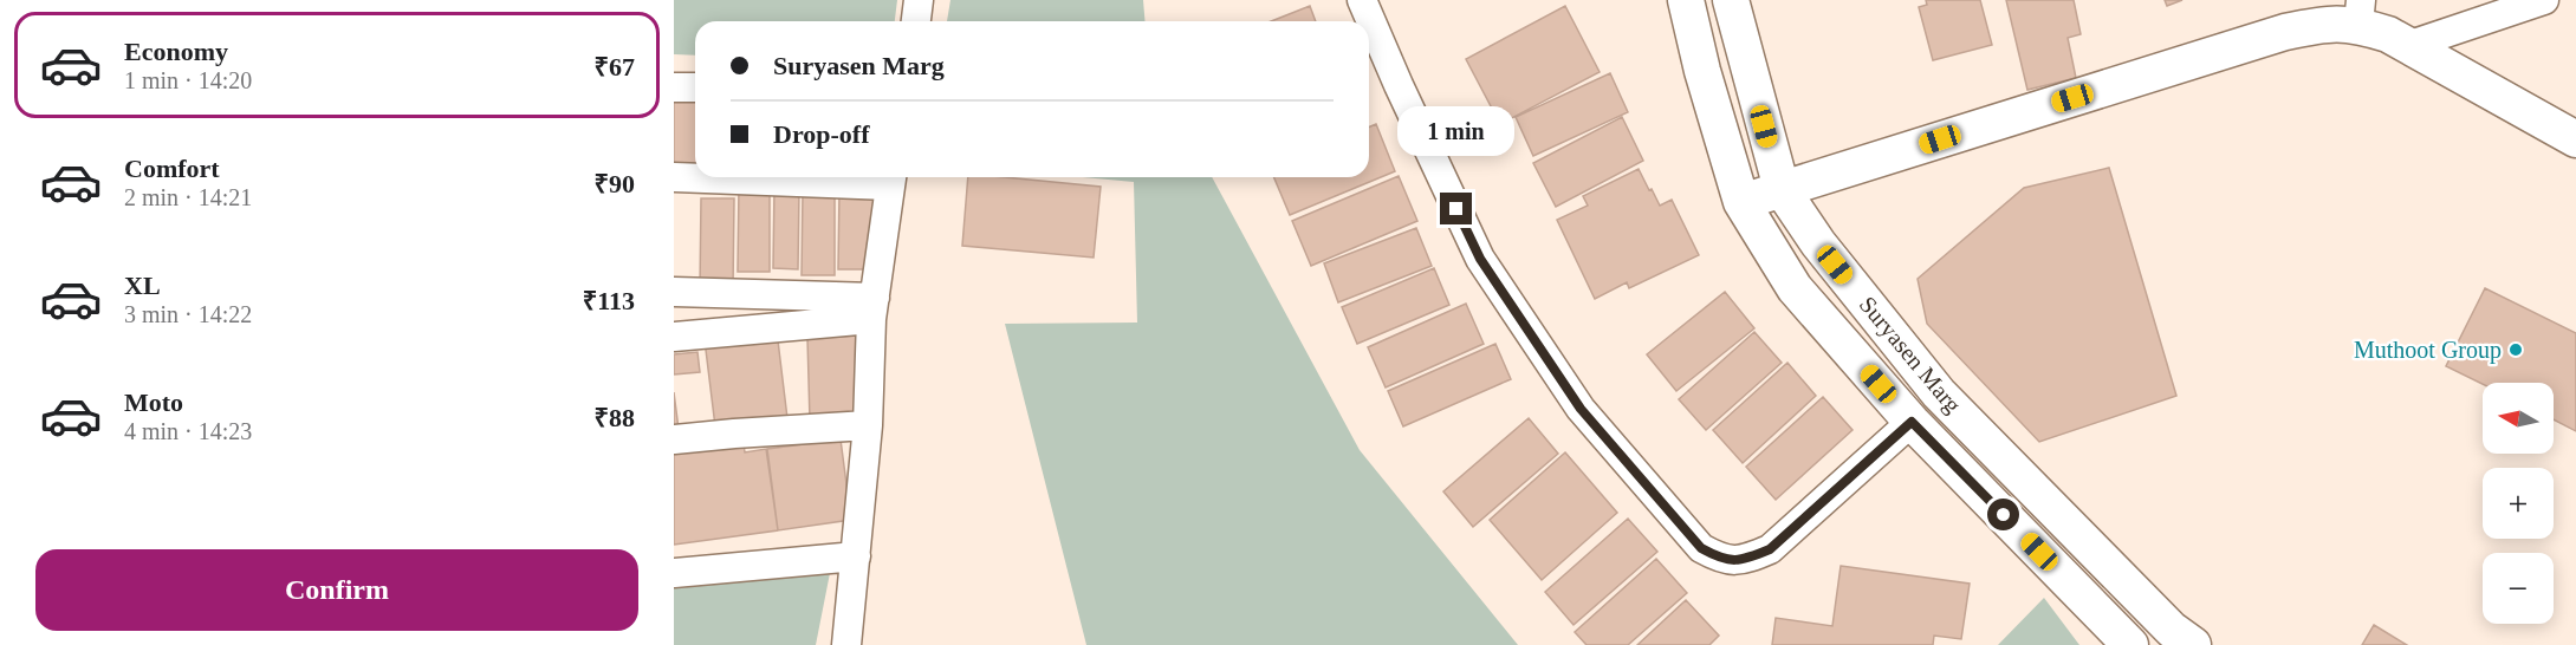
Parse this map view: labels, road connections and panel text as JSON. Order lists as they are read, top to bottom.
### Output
{
  "streets": {
    "street": ["Suryasen Marg"]
  },
  "places": ["Muthoot Group"],
  "north": "left",
  "page": {
    "list": [
      {
        "name": "Economy",
        "note": "1 min · 14:20",
        "value": "₹67"
      },
      {
        "name": "Comfort",
        "note": "2 min · 14:21",
        "value": "₹90"
      },
      {
        "name": "XL",
        "note": "3 min · 14:22",
        "value": "₹113"
      },
      {
        "name": "Moto",
        "note": "4 min · 14:23",
        "value": "₹88"
      }
    ],
    "banner": ["Suryasen Marg", "Drop-off"],
    "bubble": "1 min",
    "map_buttons": ["+", "−"],
    "buttons": "Confirm"
  }
}
